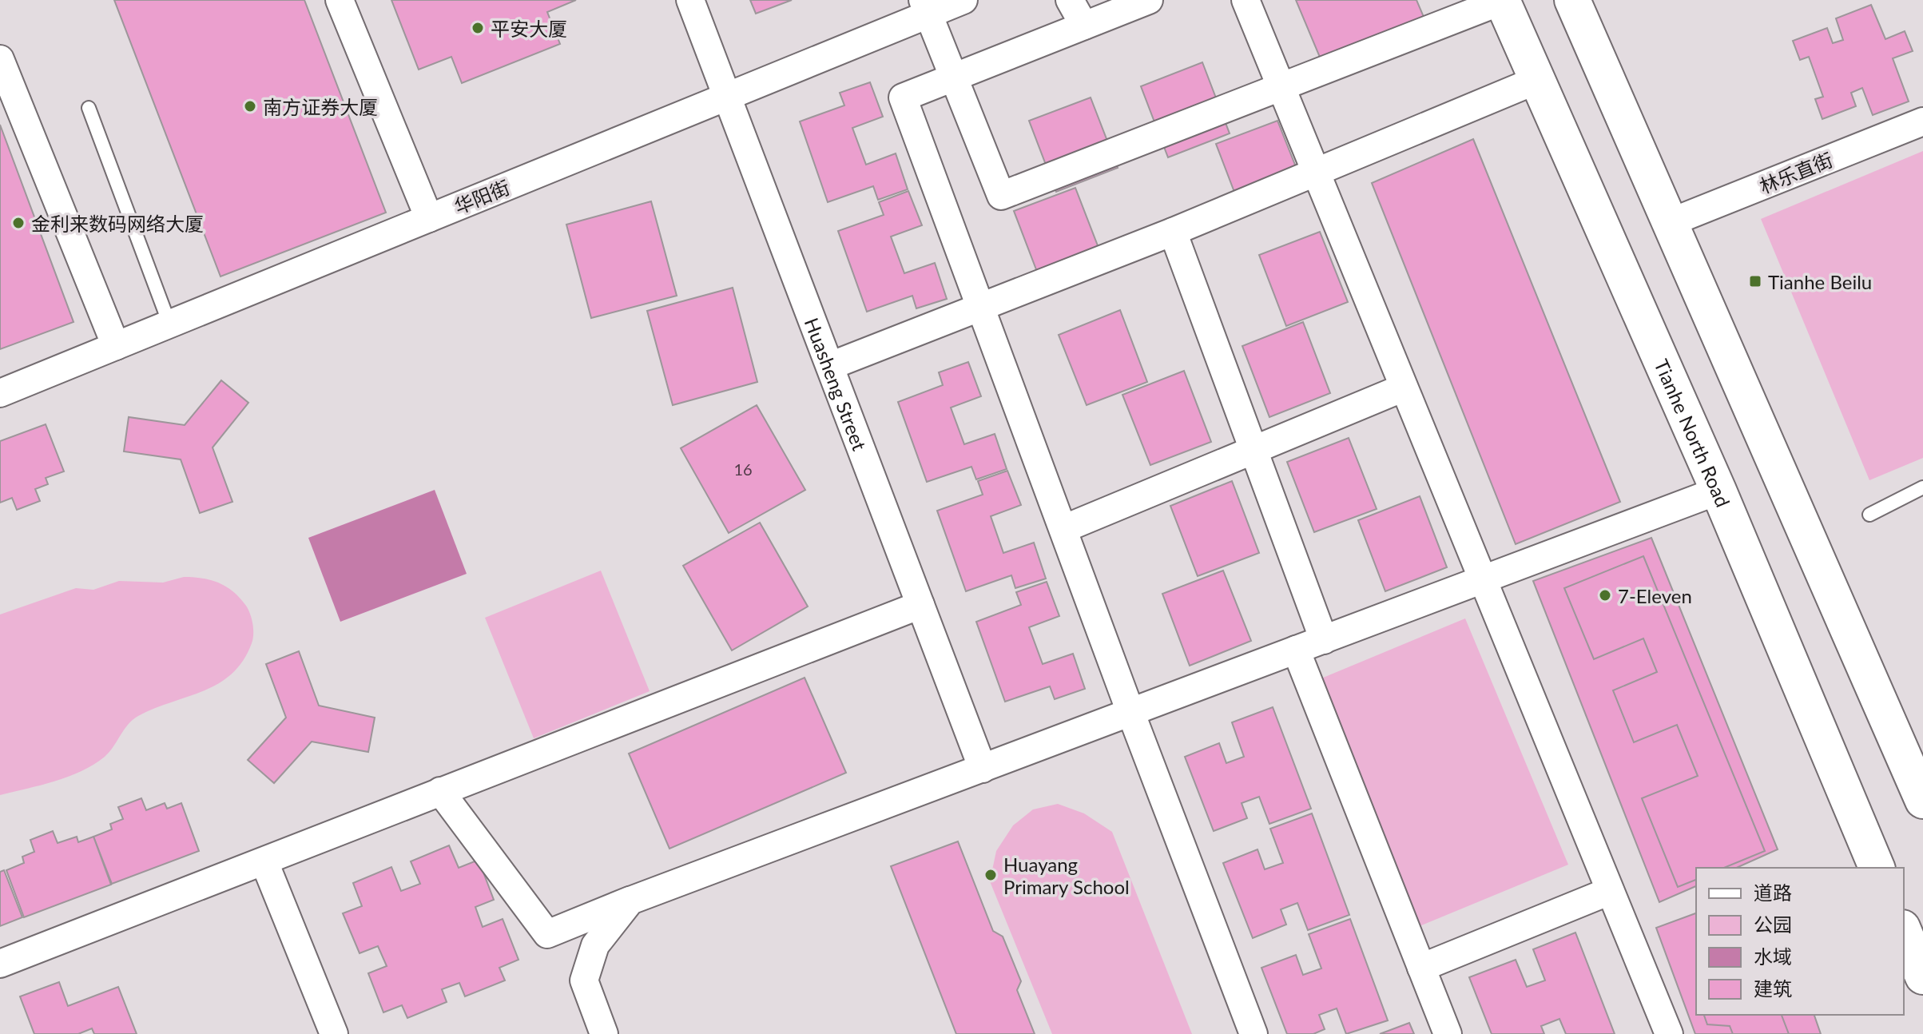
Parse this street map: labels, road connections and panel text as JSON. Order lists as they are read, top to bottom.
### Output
{
  "streets": {
    "main road": ["Tianhe North Road"],
    "street": ["林乐直街", "华阳街", "Huasheng Street"]
  },
  "crossings": [
    ["华阳街", "Huasheng Street"]
  ],
  "places": {
    "other": [
      "平安大厦",
      "南方证券大厦",
      "金利来数码网络大厦",
      "7-Eleven",
      "Huayang Primary School"
    ],
    "transit": ["Tianhe Beilu"]
  },
  "house_numbers": ["16"],
  "legend": [
    "道路",
    "公园",
    "水域",
    "建筑"
  ]
}
